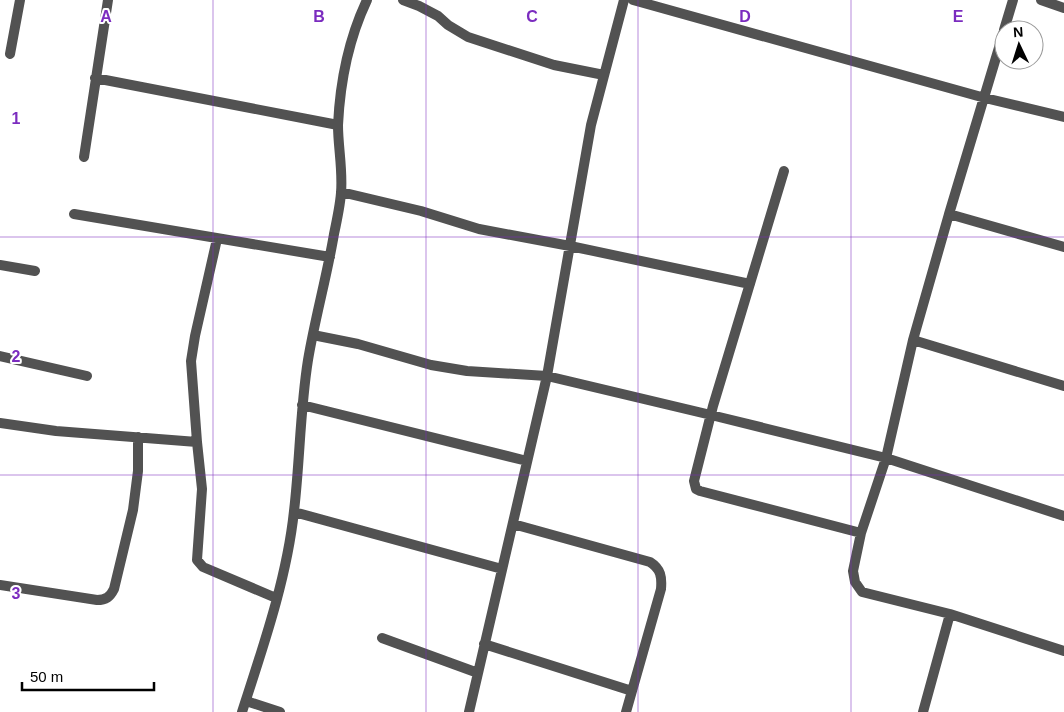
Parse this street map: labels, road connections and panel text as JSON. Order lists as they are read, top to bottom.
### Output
{
  "scale_bar": "50 m",
  "north": "top",
  "grid": {
    "columns": [
      "A",
      "B",
      "C",
      "D",
      "E"
    ],
    "rows": ["1", "2", "3"]
  }
}
